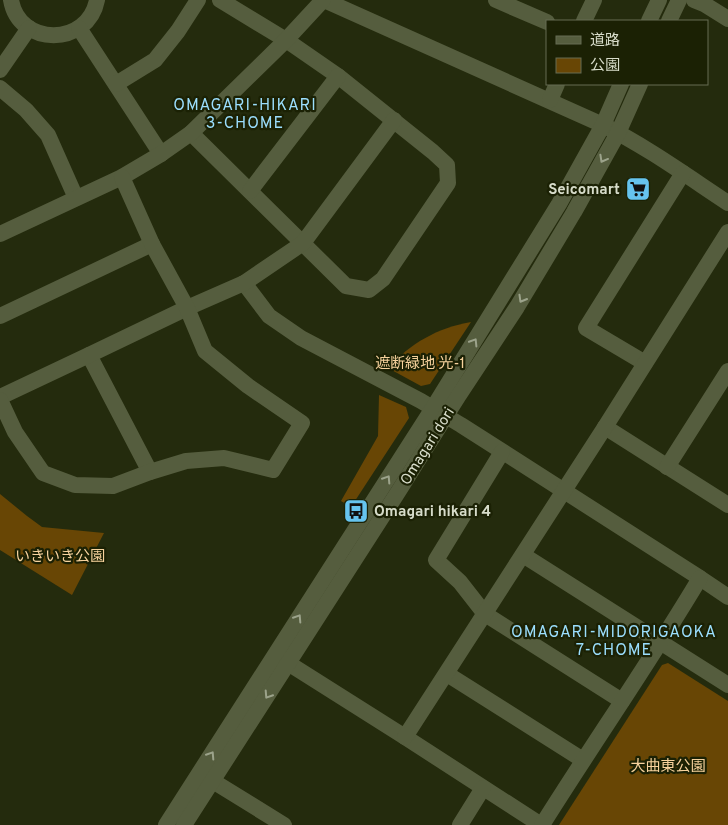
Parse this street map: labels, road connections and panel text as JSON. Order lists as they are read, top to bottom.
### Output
{
  "streets": {
    "street": ["Omagari dori"]
  },
  "districts": ["OMAGARI-HIKARI 3-CHOME", "OMAGARI-MIDORIGAOKA 7-CHOME"],
  "parks": ["遮断緑地 光-1", "いきいき公園", "大曲東公園"],
  "places": {
    "supermarket": ["Seicomart"],
    "bus stop": ["Omagari hikari 4"]
  },
  "legend": ["道路", "公園"]
}
